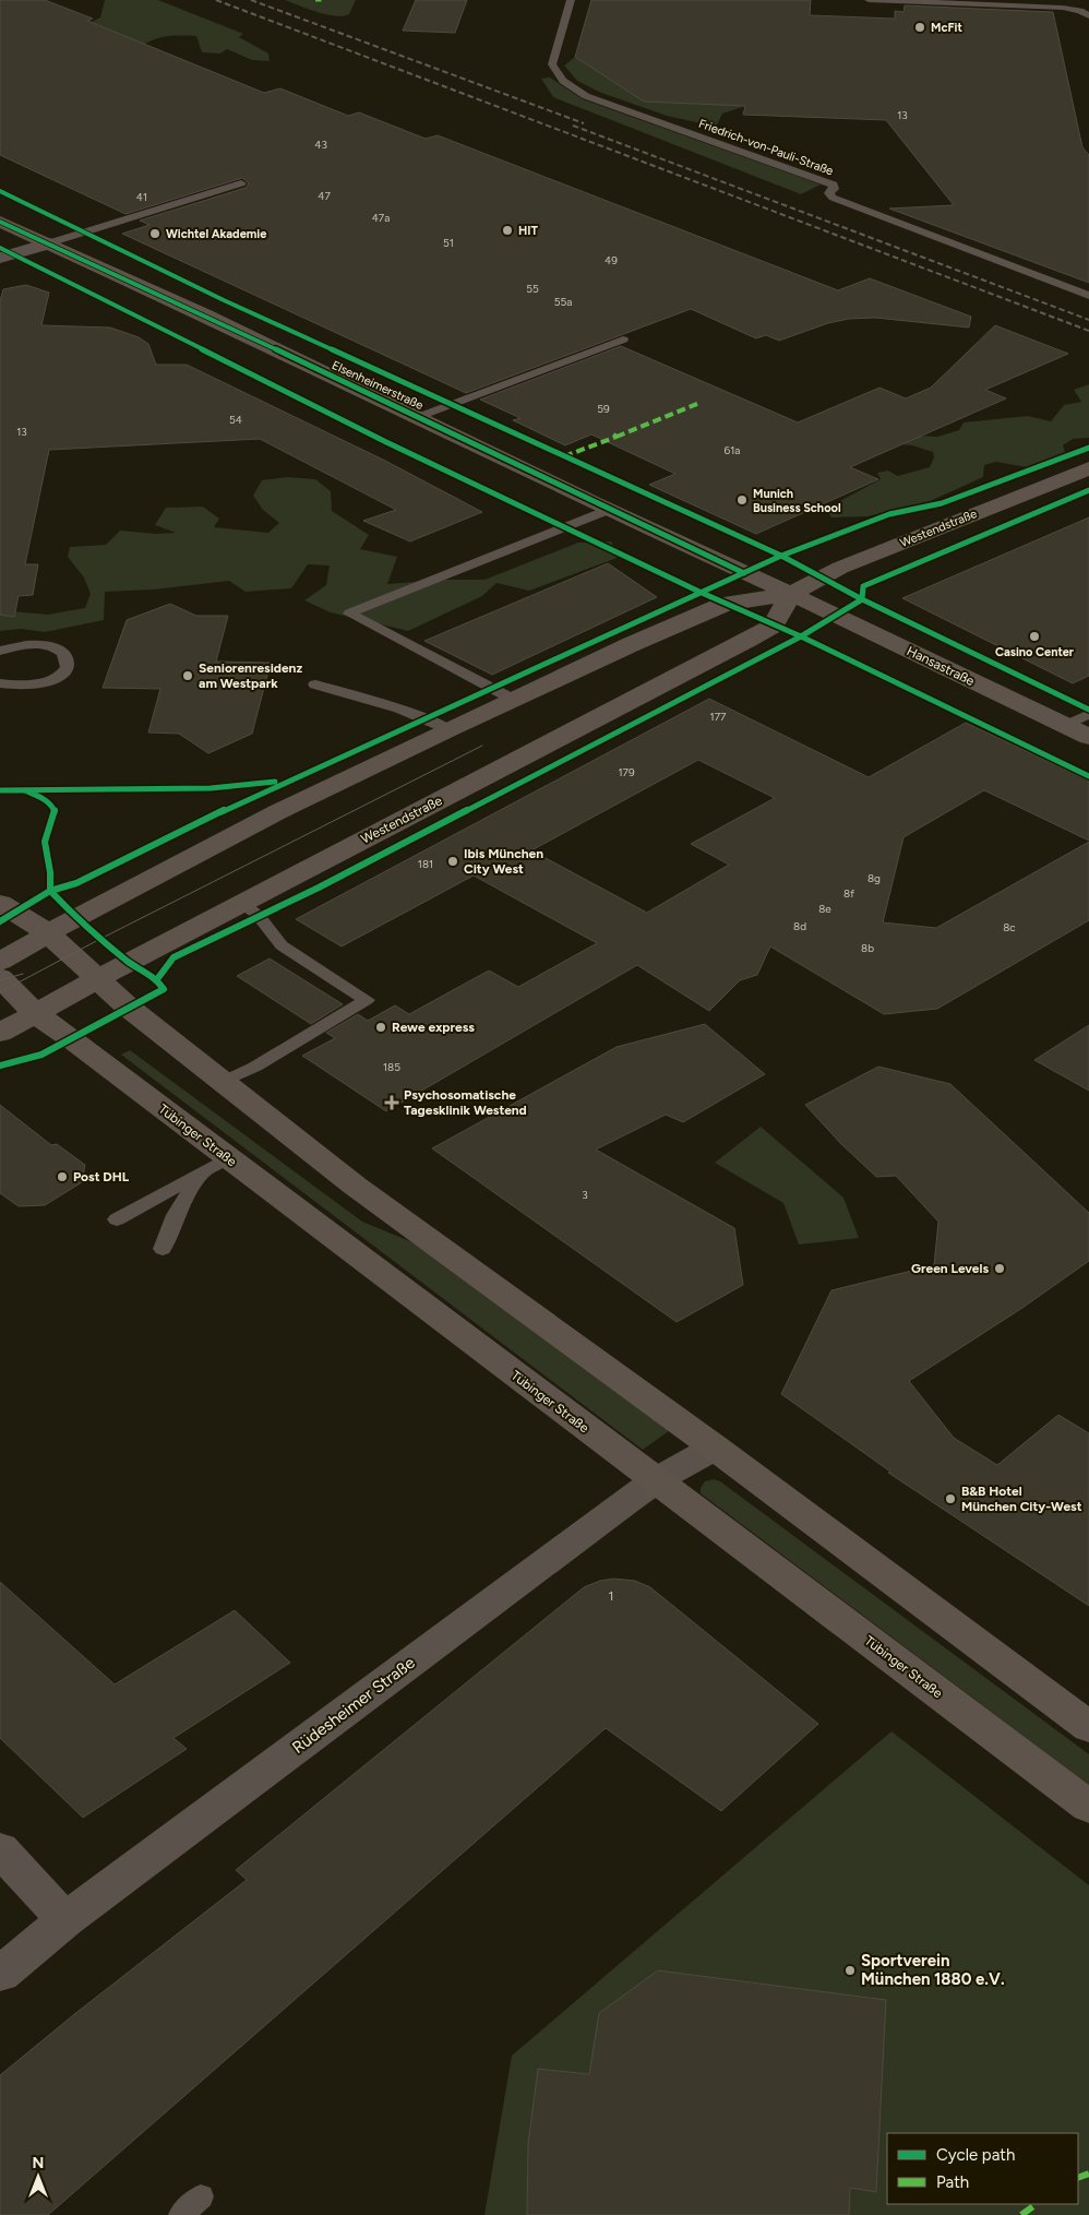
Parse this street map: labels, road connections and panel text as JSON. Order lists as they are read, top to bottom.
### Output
{
  "streets": {
    "main road": [
      "Elsenheimerstraße",
      "Westendstraße",
      "Hansastraße",
      "Tübinger Straße"
    ],
    "street": ["Rüdesheimer Straße"],
    "lane": ["Friedrich-von-Pauli-Straße"]
  },
  "crossings": [
    ["Elsenheimerstraße", "Westendstraße"],
    ["Elsenheimerstraße", "Hansastraße"],
    ["Westendstraße", "Hansastraße"],
    ["Westendstraße", "Tübinger Straße"],
    ["Tübinger Straße", "Rüdesheimer Straße"]
  ],
  "places": {
    "other": [
      "McFit",
      "HIT",
      "Wichtel Akademie",
      "Munich Business School",
      "Casino Center",
      "Seniorenresidenz am Westpark",
      "Ibis München City West",
      "Rewe express",
      "Post DHL",
      "Green Levels",
      "B&B Hotel München City-West",
      "Sportverein München 1880 e.V."
    ],
    "health": ["Psychosomatische Tagesklinik Westend"]
  },
  "house_numbers": [
    "13",
    "43",
    "47",
    "41",
    "47a",
    "51",
    "49",
    "55",
    "55a",
    "59",
    "54",
    "13",
    "61a",
    "177",
    "179",
    "181",
    "8g",
    "8f",
    "8e",
    "8d",
    "8c",
    "8b",
    "185",
    "3",
    "1"
  ],
  "legend": ["Cycle path", "Path"],
  "north": "top"
}
